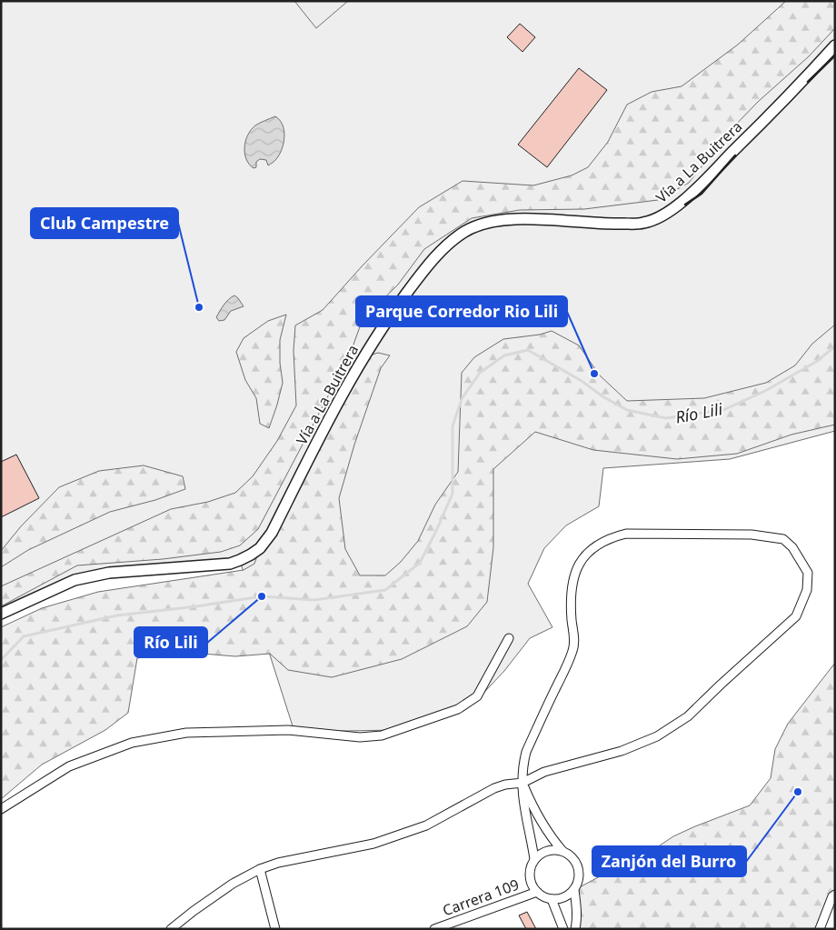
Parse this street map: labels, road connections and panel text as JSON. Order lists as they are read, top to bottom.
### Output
{
  "streets": {
    "street": ["Vía a La Buitrera", "Carrera 109"]
  },
  "water": ["Río Lili"],
  "places": [
    "Club Campestre",
    "Parque Corredor Rio Lili",
    "Río Lili",
    "Zanjón del Burro"
  ]
}
